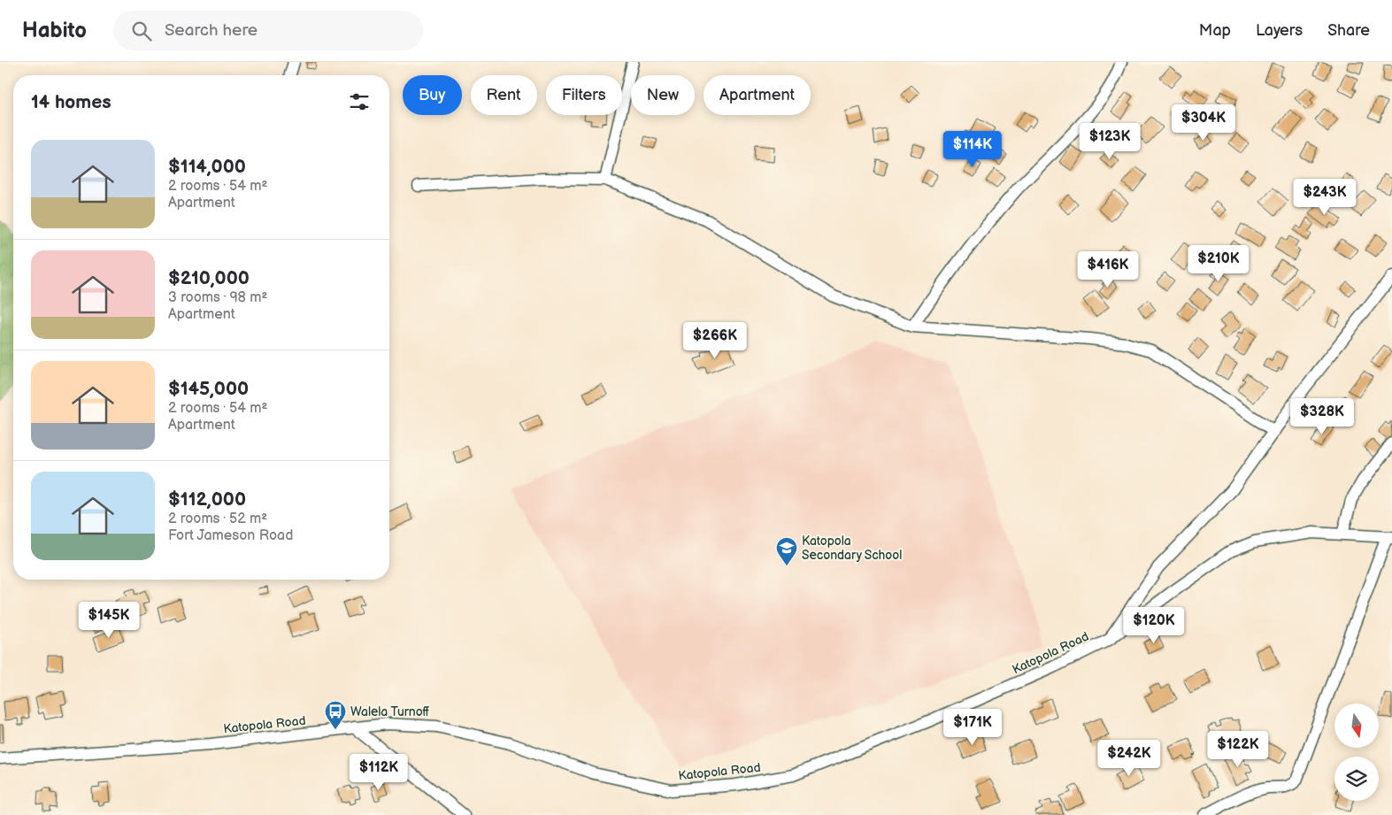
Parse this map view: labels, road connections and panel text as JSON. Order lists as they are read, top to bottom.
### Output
{
  "streets": {
    "street": ["Katopola Road"]
  },
  "places": {
    "school or university": ["Katopola Secondary School"],
    "bus stop": ["Walela Turnoff"]
  },
  "north": "bottom",
  "page": {
    "header": "Habito",
    "search": "Search here",
    "nav": ["Map", "Layers", "Share"],
    "chip": [
      "Buy",
      "Rent",
      "Filters",
      "New",
      "Apartment"
    ],
    "heading": "14 homes",
    "price": [
      "$304K",
      "$123K",
      "$114K",
      "$243K",
      "$210K",
      "$416K",
      "$266K",
      "$328K",
      "$145K",
      "$120K",
      "$171K",
      "$122K",
      "$242K",
      "$112K"
    ],
    "list": [
      {
        "name": "$114,000",
        "note": "2 rooms · 54 m² · Apartment"
      },
      {
        "name": "$210,000",
        "note": "3 rooms · 98 m² · Apartment"
      },
      {
        "name": "$145,000",
        "note": "2 rooms · 54 m² · Apartment"
      },
      {
        "name": "$112,000",
        "note": "2 rooms · 52 m² · Fort Jameson Road"
      }
    ]
  }
}
